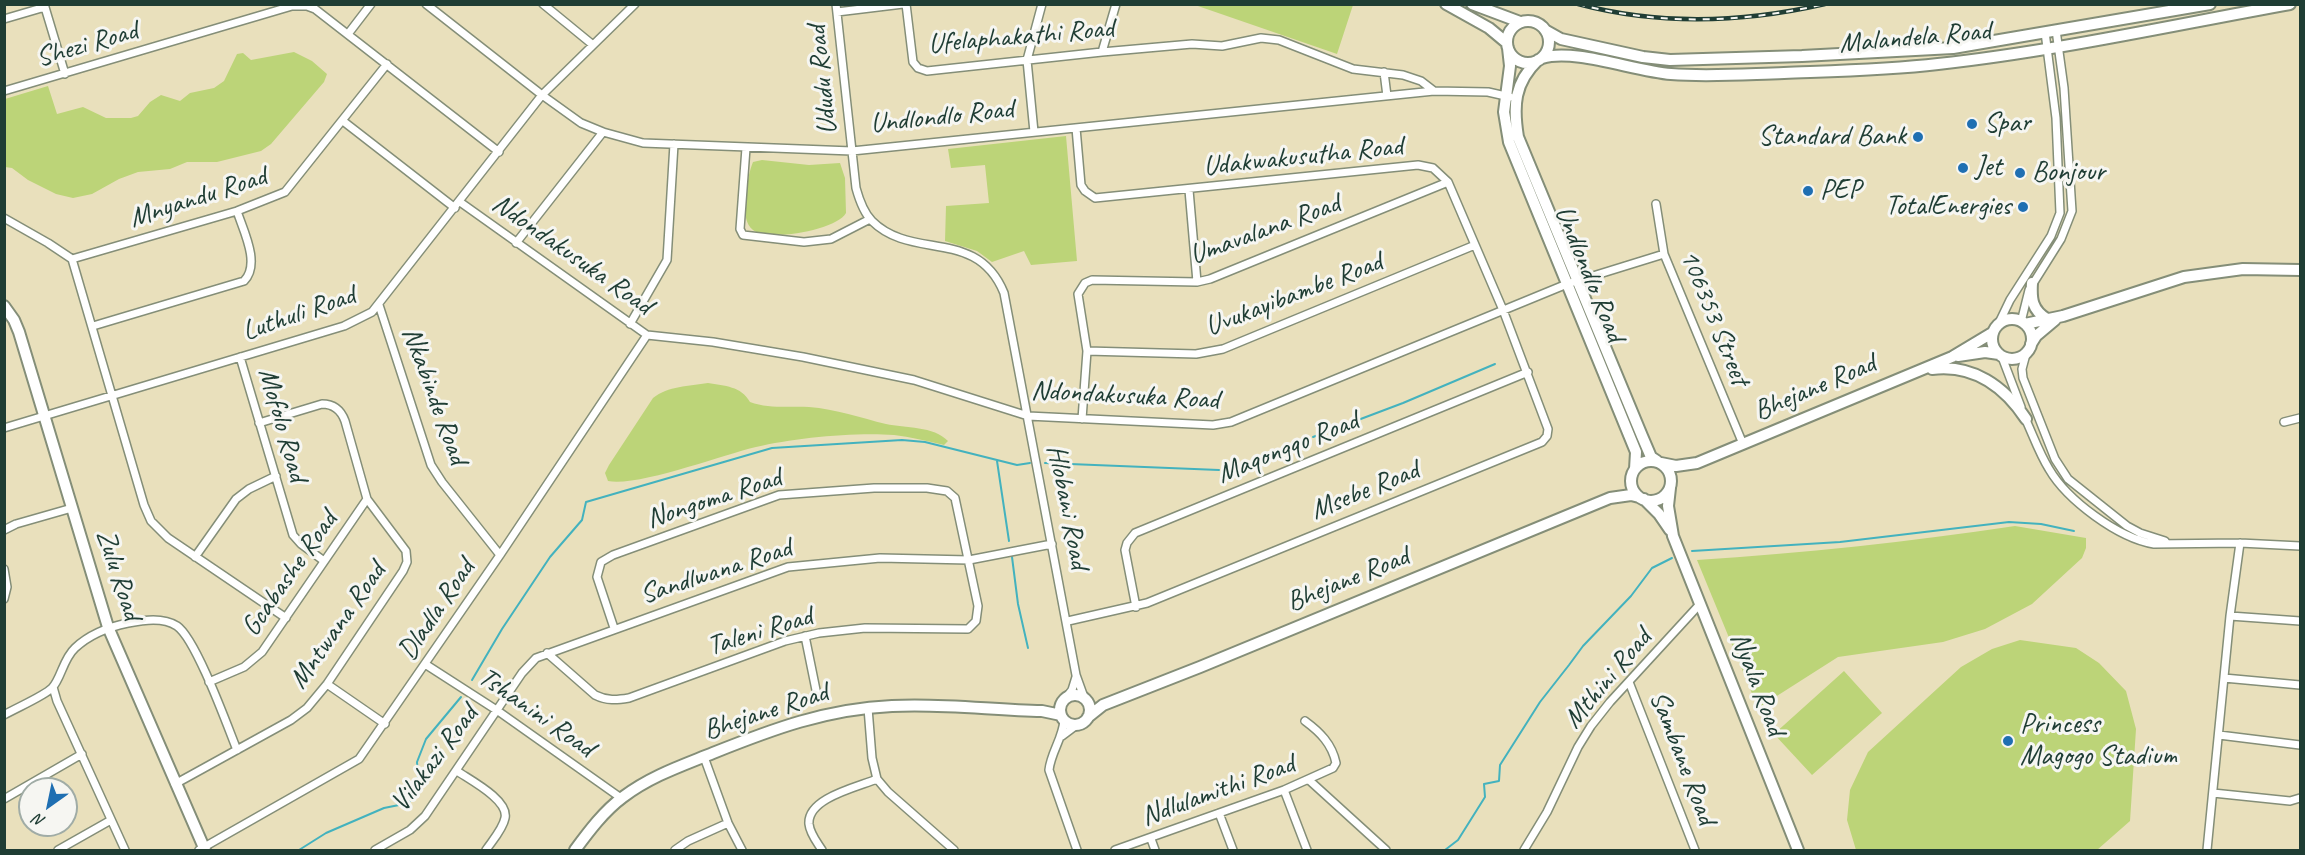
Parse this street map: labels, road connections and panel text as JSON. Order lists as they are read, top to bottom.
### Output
{
  "streets": {
    "main road": [
      "Malandela Road",
      "Undlondlo Road",
      "Bhejane Road",
      "Zulu Road",
      "Nyala Road"
    ],
    "street": [
      "Ufelaphakathi Road",
      "Shezi Road",
      "Ududu Road",
      "Udakwakusutha Road",
      "Mnyandu Road",
      "Umavalana Road",
      "Ndondakusuka Road",
      "Uvukayibambe Road",
      "Luthuli Road",
      "106353 Street",
      "Nkabinde Road",
      "Mofolo Road",
      "Maqongqo Road",
      "Msebe Road",
      "Nongoma Road",
      "Hlobani Road",
      "Sandlwana Road",
      "Gcabashe Road",
      "Dladla Road",
      "Mntwana Road",
      "Taleni Road",
      "Mthini Road",
      "Tshanini Road",
      "Sambane Road",
      "Vilakazi Road",
      "Ndlulamithi Road"
    ]
  },
  "crossings": [
    ["Ufelaphakathi Road", "Undlondlo Road"],
    ["Malandela Road", "Undlondlo Road"],
    ["Shezi Road", "Mnyandu Road"],
    ["Shezi Road", "Luthuli Road"],
    ["Ududu Road", "Undlondlo Road"],
    ["Undlondlo Road", "Udakwakusutha Road"],
    ["Undlondlo Road", "Ndondakusuka Road"],
    ["Undlondlo Road", "Luthuli Road"],
    ["Undlondlo Road", "Bhejane Road"],
    ["Undlondlo Road", "Nyala Road"],
    ["Udakwakusutha Road", "Umavalana Road"],
    ["Mnyandu Road", "Ndondakusuka Road"],
    ["Umavalana Road", "Ndondakusuka Road"],
    ["Umavalana Road", "Uvukayibambe Road"],
    ["Ndondakusuka Road", "Luthuli Road"],
    ["Ndondakusuka Road", "106353 Street"],
    ["Ndondakusuka Road", "Msebe Road"],
    ["Ndondakusuka Road", "Hlobani Road"],
    ["Ndondakusuka Road", "Dladla Road"],
    ["Luthuli Road", "Nkabinde Road"],
    ["Luthuli Road", "Mofolo Road"],
    ["Luthuli Road", "Zulu Road"],
    ["106353 Street", "Bhejane Road"],
    ["Bhejane Road", "Hlobani Road"],
    ["Bhejane Road", "Nyala Road"],
    ["Bhejane Road", "Tshanini Road"],
    ["Nkabinde Road", "Dladla Road"],
    ["Mofolo Road", "Gcabashe Road"],
    ["Mofolo Road", "Mntwana Road"],
    ["Maqongqo Road", "Msebe Road"],
    ["Msebe Road", "Hlobani Road"],
    ["Nongoma Road", "Sandlwana Road"],
    ["Nongoma Road", "Taleni Road"],
    ["Hlobani Road", "Sandlwana Road"],
    ["Sandlwana Road", "Taleni Road"],
    ["Sandlwana Road", "Tshanini Road"],
    ["Sandlwana Road", "Vilakazi Road"],
    ["Gcabashe Road", "Mntwana Road"],
    ["Zulu Road", "Dladla Road"],
    ["Zulu Road", "Mntwana Road"],
    ["Dladla Road", "Tshanini Road"],
    ["Mthini Road", "Nyala Road"],
    ["Mthini Road", "Sambane Road"],
    ["Tshanini Road", "Vilakazi Road"]
  ],
  "places": [
    "Spar",
    "Standard Bank",
    "Jet",
    "Bonjour",
    "PEP",
    "TotalEnergies",
    "Princess Magogo Stadium"
  ],
  "north": "bottom left"
}
